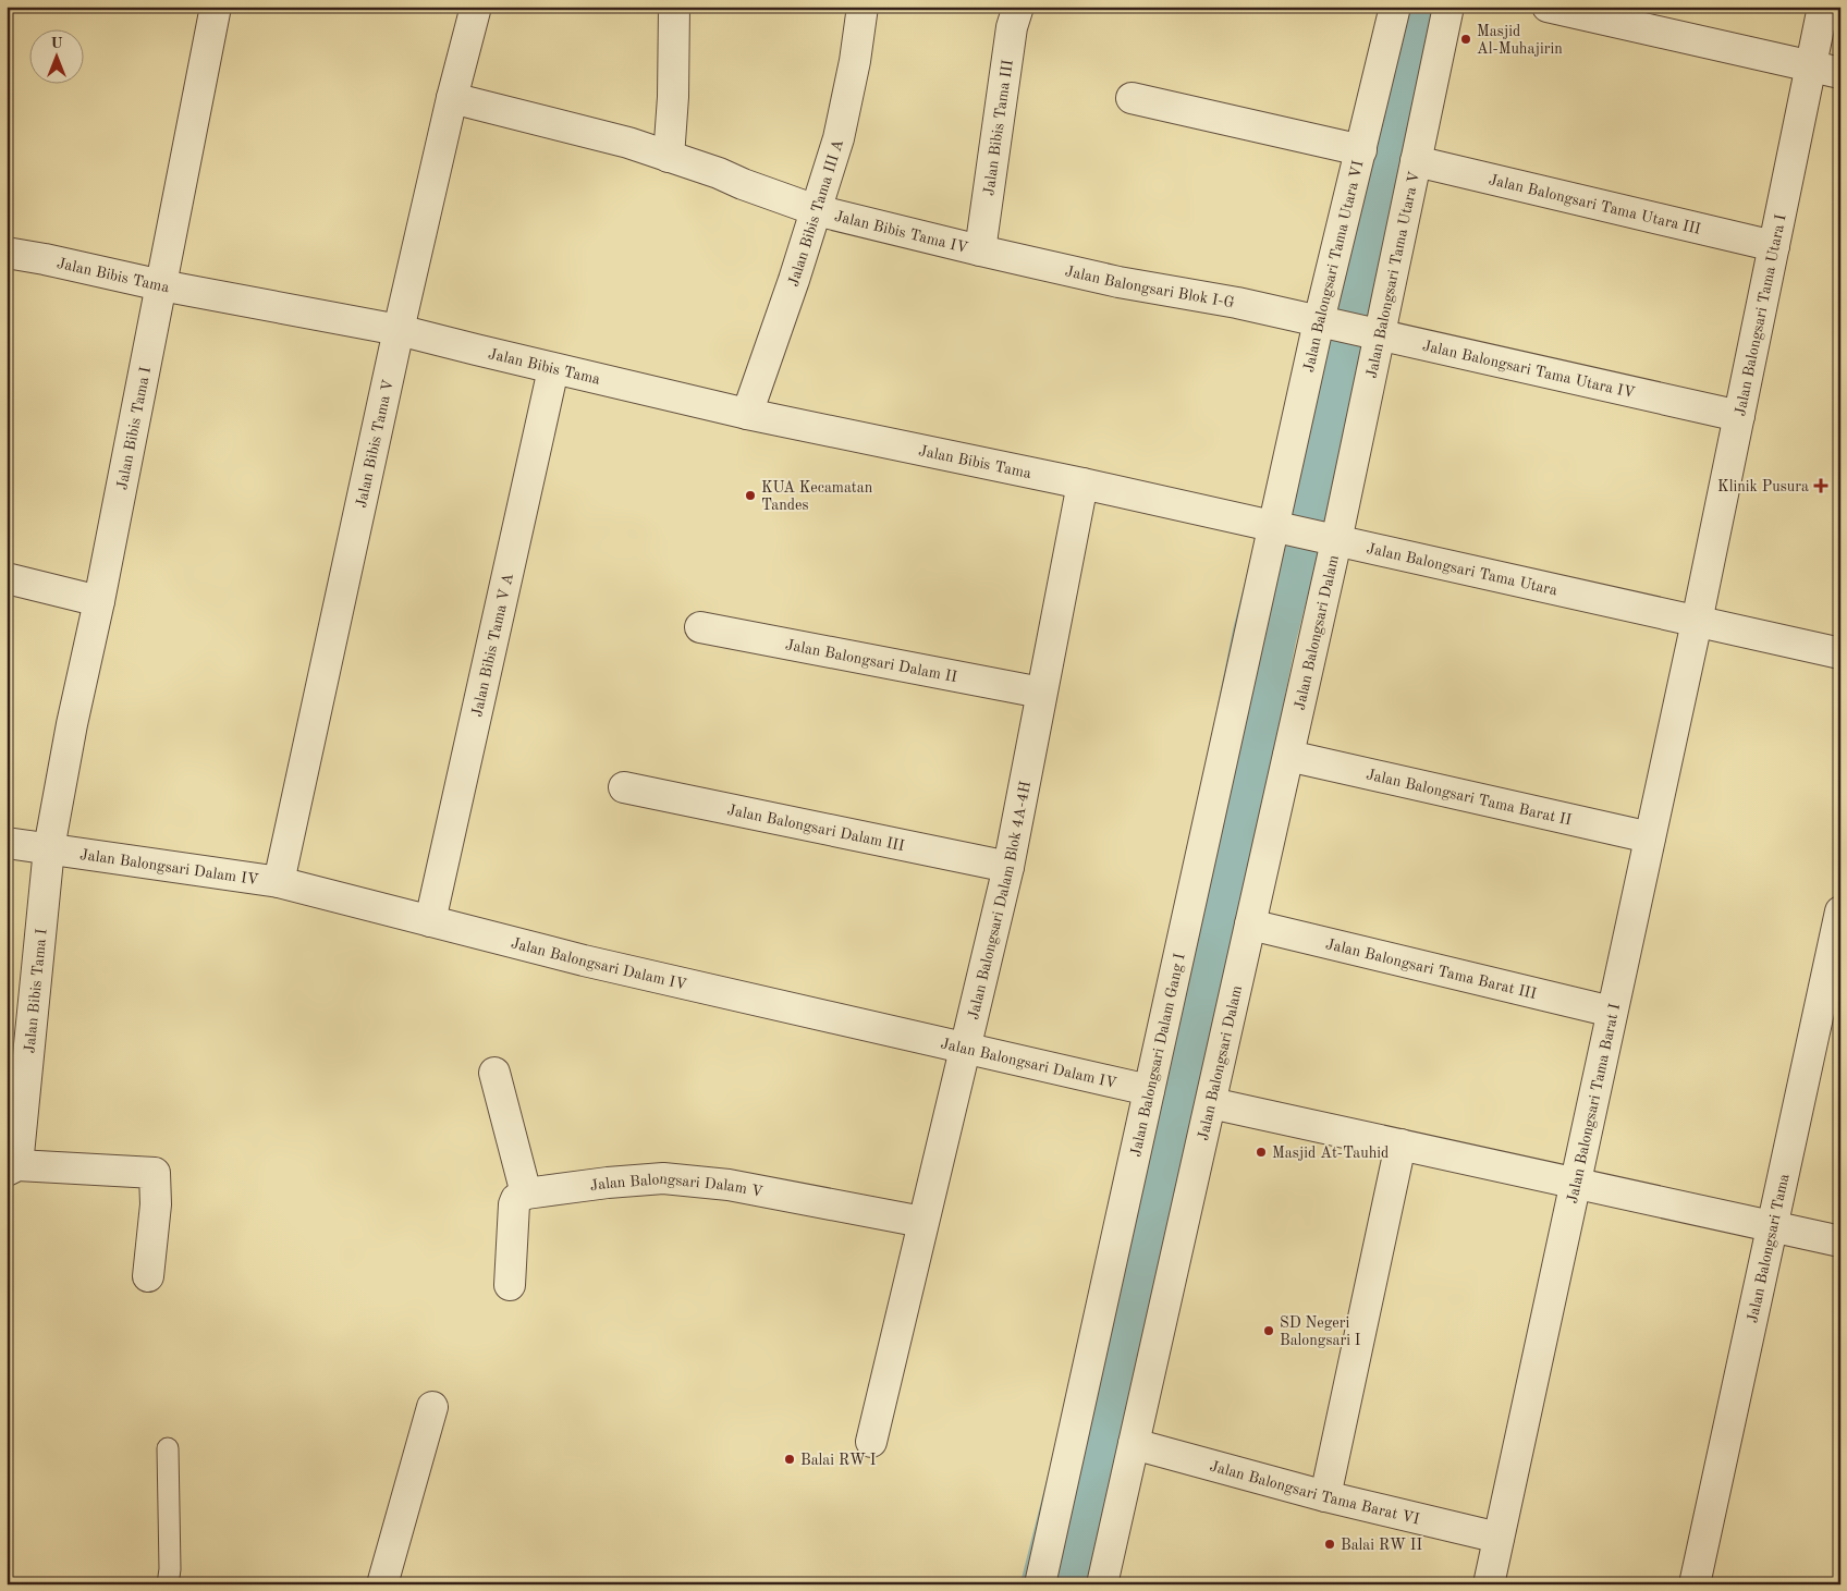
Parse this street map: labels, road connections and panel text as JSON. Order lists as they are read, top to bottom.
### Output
{
  "streets": {
    "street": [
      "Jalan Bibis Tama III",
      "Jalan Balongsari Tama Utara III",
      "Jalan Bibis Tama III A",
      "Jalan Bibis Tama IV",
      "Jalan Balongsari Tama Utara VI",
      "Jalan Bibis Tama",
      "Jalan Balongsari Tama Utara V",
      "Jalan Balongsari Blok I-G",
      "Jalan Balongsari Tama Utara I",
      "Jalan Balongsari Tama Utara IV",
      "Jalan Bibis Tama I",
      "Jalan Bibis Tama V",
      "Jalan Balongsari Tama Utara",
      "Jalan Balongsari Dalam",
      "Jalan Bibis Tama V A",
      "Jalan Balongsari Dalam II",
      "Jalan Balongsari Tama Barat II",
      "Jalan Balongsari Dalam III",
      "Jalan Balongsari Dalam IV",
      "Jalan Balongsari Dalam Blok 4A-4H",
      "Jalan Balongsari Tama Barat III",
      "Jalan Balongsari Dalam Gang I",
      "Jalan Balongsari Tama Barat I",
      "Jalan Balongsari Dalam V",
      "Jalan Balongsari Tama",
      "Jalan Balongsari Tama Barat VI"
    ]
  },
  "crossings": [
    ["Jalan Bibis Tama III", "Jalan Bibis Tama IV"],
    ["Jalan Bibis Tama III", "Jalan Balongsari Blok I-G"],
    ["Jalan Balongsari Tama Utara III", "Jalan Balongsari Tama Utara V"],
    ["Jalan Balongsari Tama Utara III", "Jalan Balongsari Tama Utara I"],
    ["Jalan Bibis Tama III A", "Jalan Bibis Tama IV"],
    ["Jalan Bibis Tama III A", "Jalan Bibis Tama"],
    ["Jalan Bibis Tama IV", "Jalan Balongsari Blok I-G"],
    ["Jalan Bibis Tama IV", "Jalan Bibis Tama V"],
    ["Jalan Balongsari Tama Utara VI", "Jalan Balongsari Tama Utara V"],
    ["Jalan Balongsari Tama Utara VI", "Jalan Balongsari Blok I-G"],
    ["Jalan Balongsari Tama Utara VI", "Jalan Balongsari Tama Utara IV"],
    ["Jalan Balongsari Tama Utara VI", "Jalan Balongsari Tama Utara"],
    ["Jalan Balongsari Tama Utara VI", "Jalan Balongsari Dalam Gang I"],
    ["Jalan Bibis Tama", "Jalan Bibis Tama I"],
    ["Jalan Bibis Tama", "Jalan Bibis Tama V"],
    ["Jalan Bibis Tama", "Jalan Balongsari Tama Utara"],
    ["Jalan Bibis Tama", "Jalan Bibis Tama V A"],
    ["Jalan Bibis Tama", "Jalan Balongsari Dalam Blok 4A-4H"],
    ["Jalan Balongsari Tama Utara V", "Jalan Balongsari Blok I-G"],
    ["Jalan Balongsari Tama Utara V", "Jalan Balongsari Tama Utara IV"],
    ["Jalan Balongsari Tama Utara V", "Jalan Balongsari Tama Utara"],
    ["Jalan Balongsari Tama Utara V", "Jalan Balongsari Dalam"],
    ["Jalan Balongsari Blok I-G", "Jalan Balongsari Tama Utara IV"],
    ["Jalan Balongsari Tama Utara I", "Jalan Balongsari Tama Utara IV"],
    ["Jalan Balongsari Tama Utara I", "Jalan Balongsari Tama Utara"],
    ["Jalan Balongsari Tama Utara I", "Jalan Balongsari Tama Barat I"],
    ["Jalan Bibis Tama I", "Jalan Balongsari Dalam IV"],
    ["Jalan Bibis Tama V", "Jalan Balongsari Dalam IV"],
    ["Jalan Balongsari Tama Utara", "Jalan Balongsari Dalam"],
    ["Jalan Balongsari Tama Utara", "Jalan Balongsari Dalam Blok 4A-4H"],
    ["Jalan Balongsari Tama Utara", "Jalan Balongsari Dalam Gang I"],
    ["Jalan Balongsari Tama Utara", "Jalan Balongsari Tama Barat I"],
    ["Jalan Balongsari Dalam", "Jalan Balongsari Tama Barat II"],
    ["Jalan Balongsari Dalam", "Jalan Balongsari Tama Barat III"],
    ["Jalan Balongsari Dalam", "Jalan Balongsari Tama Barat VI"],
    ["Jalan Bibis Tama V A", "Jalan Balongsari Dalam IV"],
    ["Jalan Balongsari Dalam II", "Jalan Balongsari Dalam Blok 4A-4H"],
    ["Jalan Balongsari Tama Barat II", "Jalan Balongsari Tama Barat I"],
    ["Jalan Balongsari Dalam III", "Jalan Balongsari Dalam Blok 4A-4H"],
    ["Jalan Balongsari Dalam IV", "Jalan Balongsari Dalam Blok 4A-4H"],
    ["Jalan Balongsari Dalam IV", "Jalan Balongsari Dalam Gang I"],
    ["Jalan Balongsari Dalam Blok 4A-4H", "Jalan Balongsari Dalam V"],
    ["Jalan Balongsari Tama Barat III", "Jalan Balongsari Tama Barat I"],
    ["Jalan Balongsari Tama Barat I", "Jalan Balongsari Tama Barat VI"]
  ],
  "places": {
    "other": [
      "Masjid Al-Muhajirin",
      "KUA Kecamatan Tandes",
      "Masjid At-Tauhid",
      "SD Negeri Balongsari I",
      "Balai RW I",
      "Balai RW II"
    ],
    "health": ["Klinik Pusura"]
  },
  "north": "top"
}
